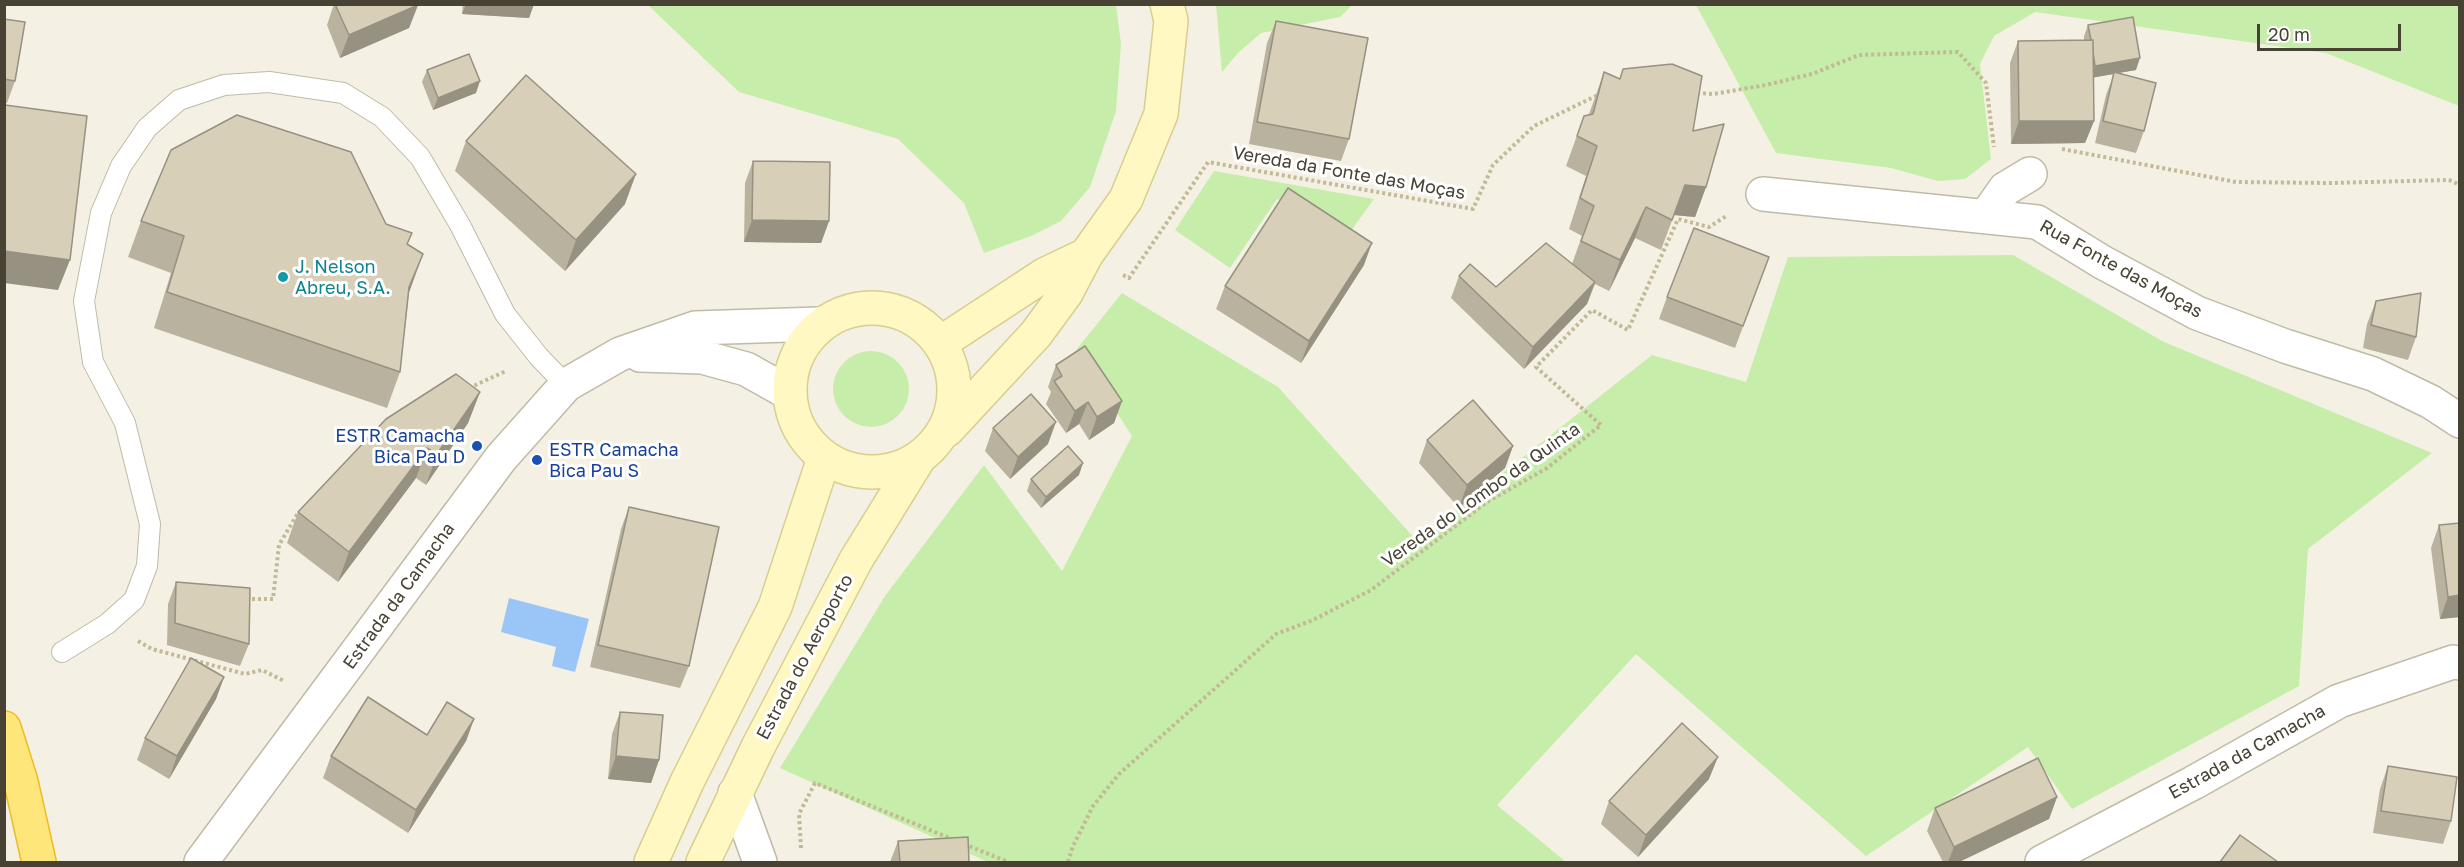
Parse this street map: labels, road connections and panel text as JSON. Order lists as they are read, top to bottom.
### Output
{
  "streets": {
    "main road": ["Estrada do Aeroporto"],
    "street": ["Rua Fonte das Moças", "Estrada da Camacha"],
    "path": ["Vereda da Fonte das Moças", "Vereda do Lombo da Quinta"]
  },
  "crossings": [
    ["Estrada da Camacha", "Estrada do Aeroporto"]
  ],
  "places": ["J. Nelson Abreu, S.A.", "ESTR Camacha Bica Pau D", "ESTR Camacha Bica Pau S"],
  "scale_bar": "20 m"
}
